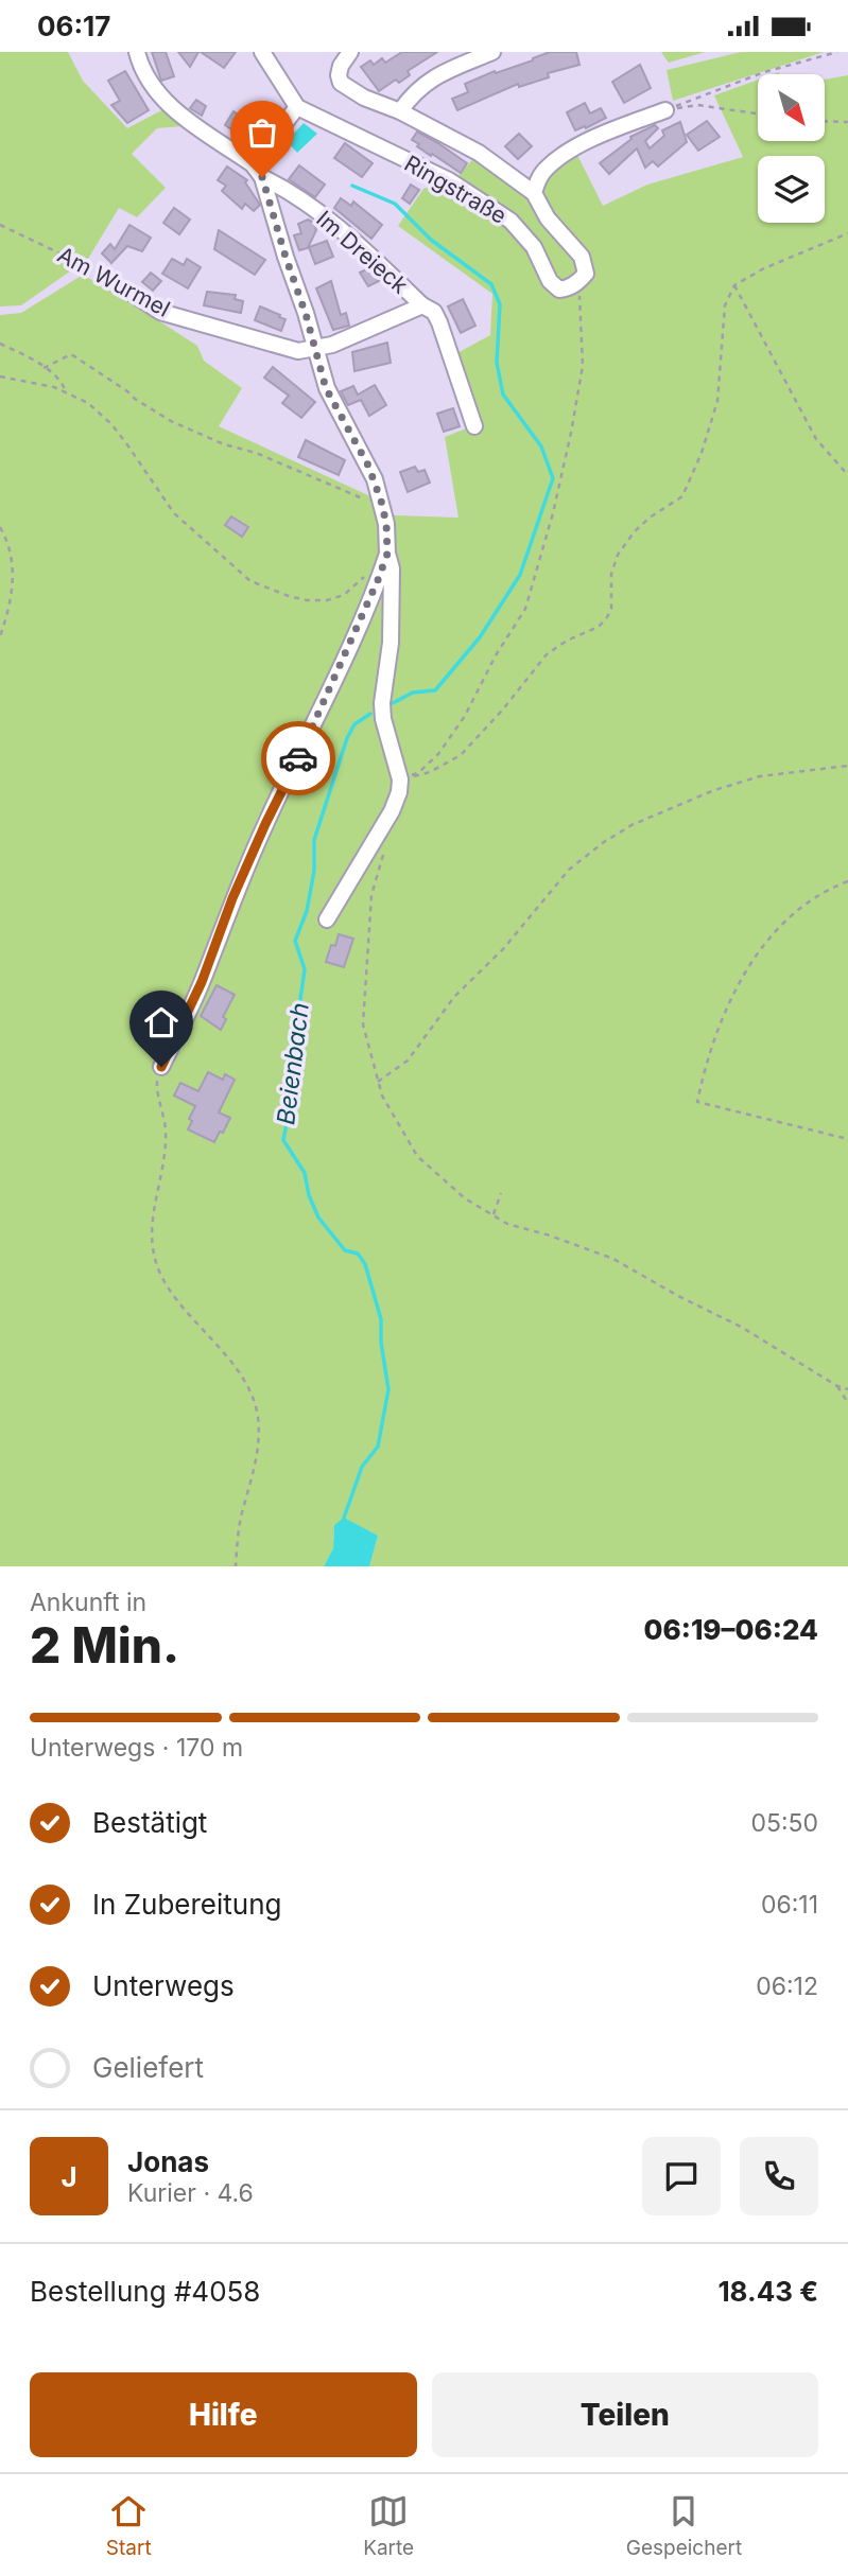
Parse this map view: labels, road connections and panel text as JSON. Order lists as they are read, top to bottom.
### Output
{
  "streets": {
    "street": ["Ringstraße", "Im Dreieck", "Am Wurmel"]
  },
  "crossings": [
    ["Im Dreieck", "Am Wurmel"]
  ],
  "water": ["Beienbach"],
  "north": "bottom right",
  "page": {
    "status": "06:17",
    "heading": ["2 Min.", "Ankunft in", "06:19–06:24"],
    "panel": [
      "Jonas",
      "Kurier · 4.6",
      "Bestellung #4058",
      "18.43 €"
    ],
    "bar": "Unterwegs · 170 m",
    "list": [
      ["Bestätigt", "05:50"],
      ["In Zubereitung", "06:11"],
      ["Unterwegs", "06:12"],
      "Geliefert"
    ],
    "round": "J",
    "buttons": ["Hilfe", "Teilen"],
    "tabs": ["Start", "Karte", "Gespeichert"]
  }
}
